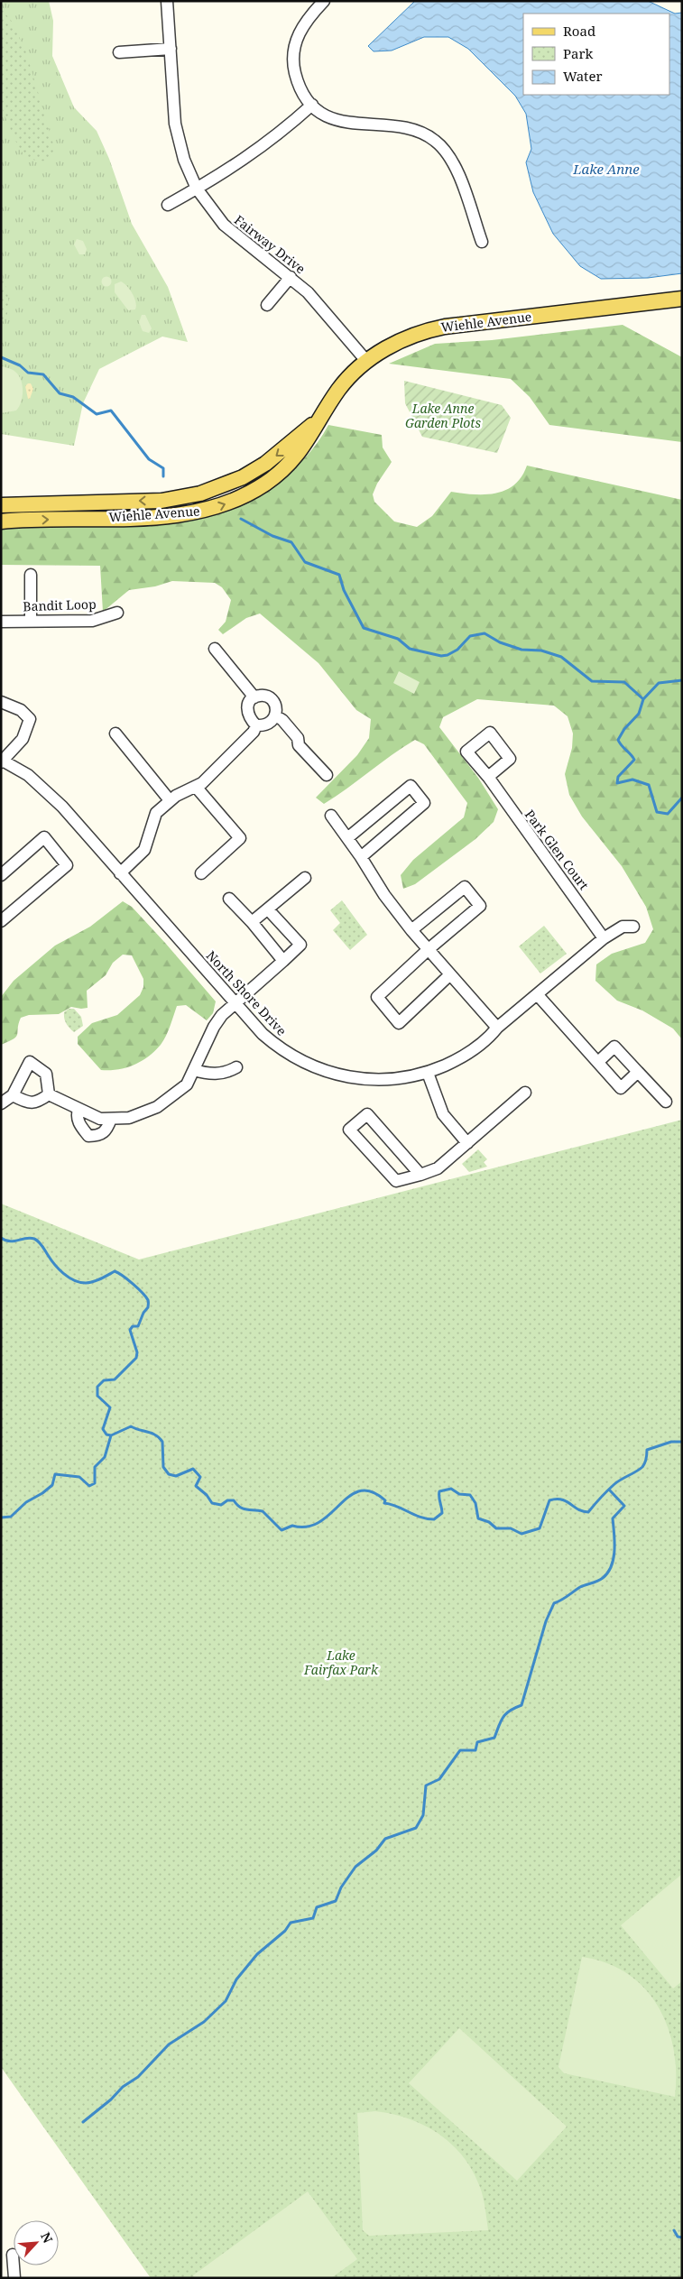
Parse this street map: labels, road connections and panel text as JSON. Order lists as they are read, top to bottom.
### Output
{
  "streets": {
    "main road": ["Wiehle Avenue"],
    "street": [
      "Fairway Drive",
      "Bandit Loop",
      "Park Glen Court",
      "North Shore Drive"
    ]
  },
  "crossings": [
    ["Fairway Drive", "Wiehle Avenue"],
    ["Park Glen Court", "North Shore Drive"]
  ],
  "water": ["Lake Anne"],
  "parks": ["Lake Anne Garden Plots", "Lake Fairfax Park"],
  "legend": ["Road", "Park", "Water"],
  "north": "top right"
}
